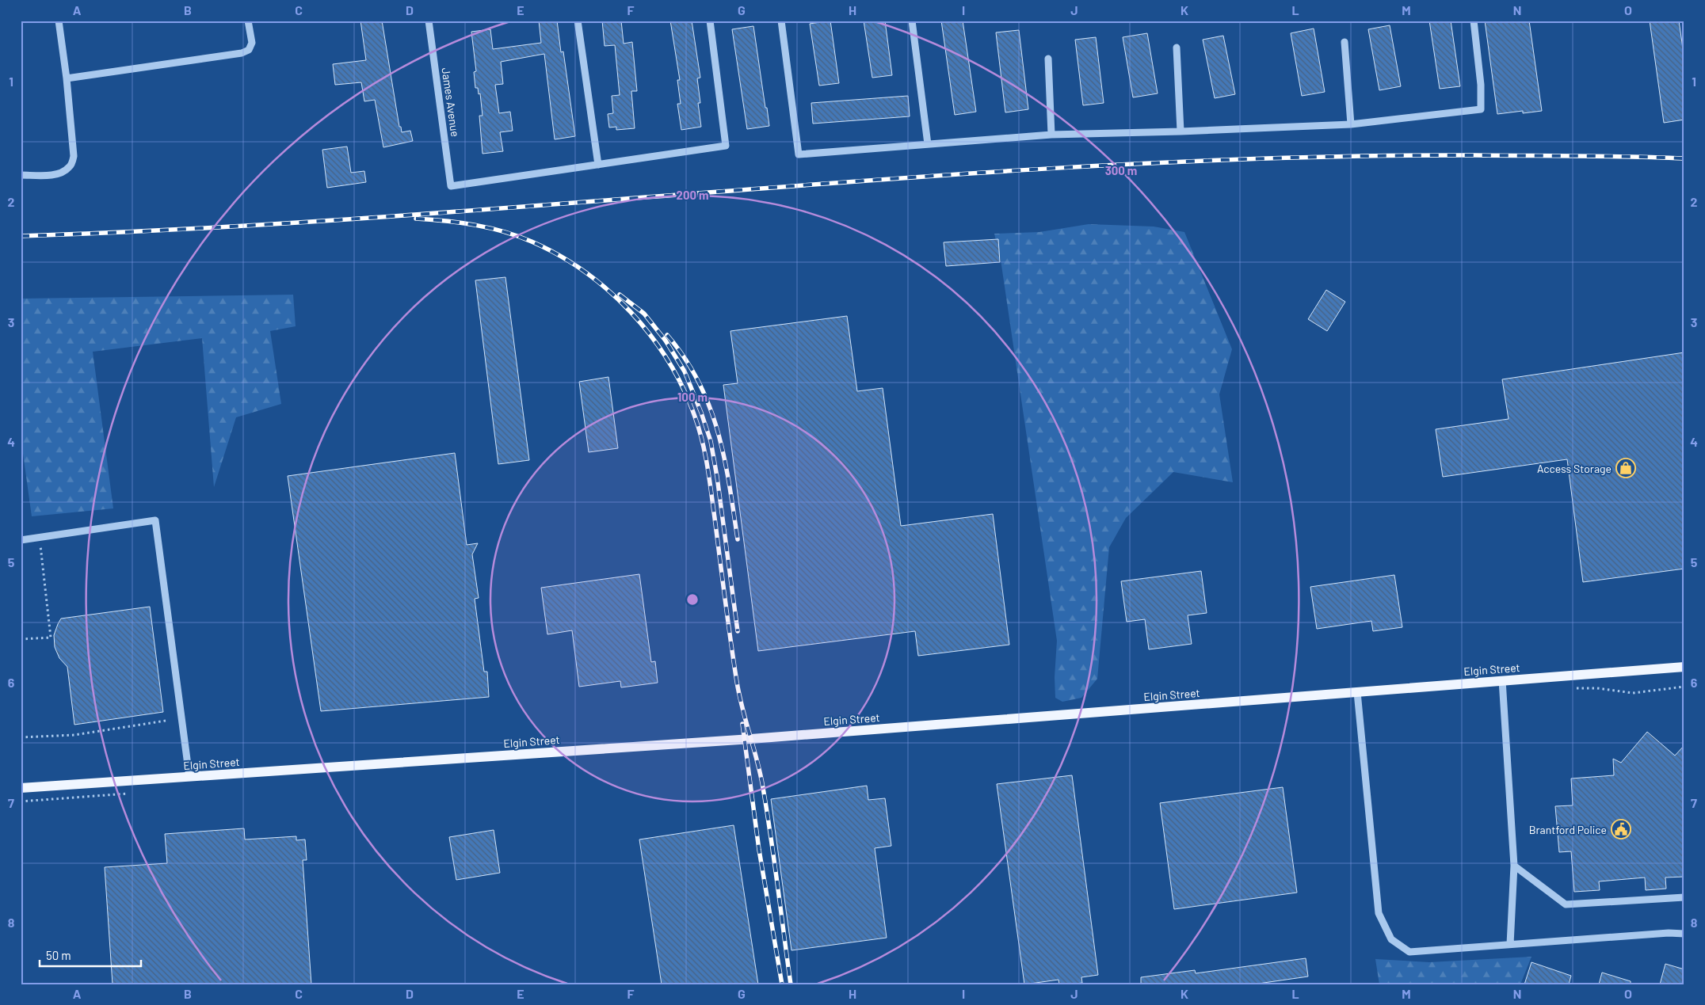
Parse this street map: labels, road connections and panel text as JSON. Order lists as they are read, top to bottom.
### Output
{
  "streets": {
    "main road": ["Elgin Street"],
    "street": ["James Avenue"]
  },
  "places": {
    "shop": ["Access Storage"],
    "public building": ["Brantford Police"]
  },
  "scale_bar": "50 m",
  "grid": {
    "columns": [
      "A",
      "B",
      "C",
      "D",
      "E",
      "F",
      "G",
      "H",
      "I",
      "J",
      "K",
      "L",
      "M",
      "N",
      "O"
    ],
    "rows": [
      "1",
      "2",
      "3",
      "4",
      "5",
      "6",
      "7",
      "8"
    ]
  },
  "rings": ["300 m", "200 m", "100 m"]
}
